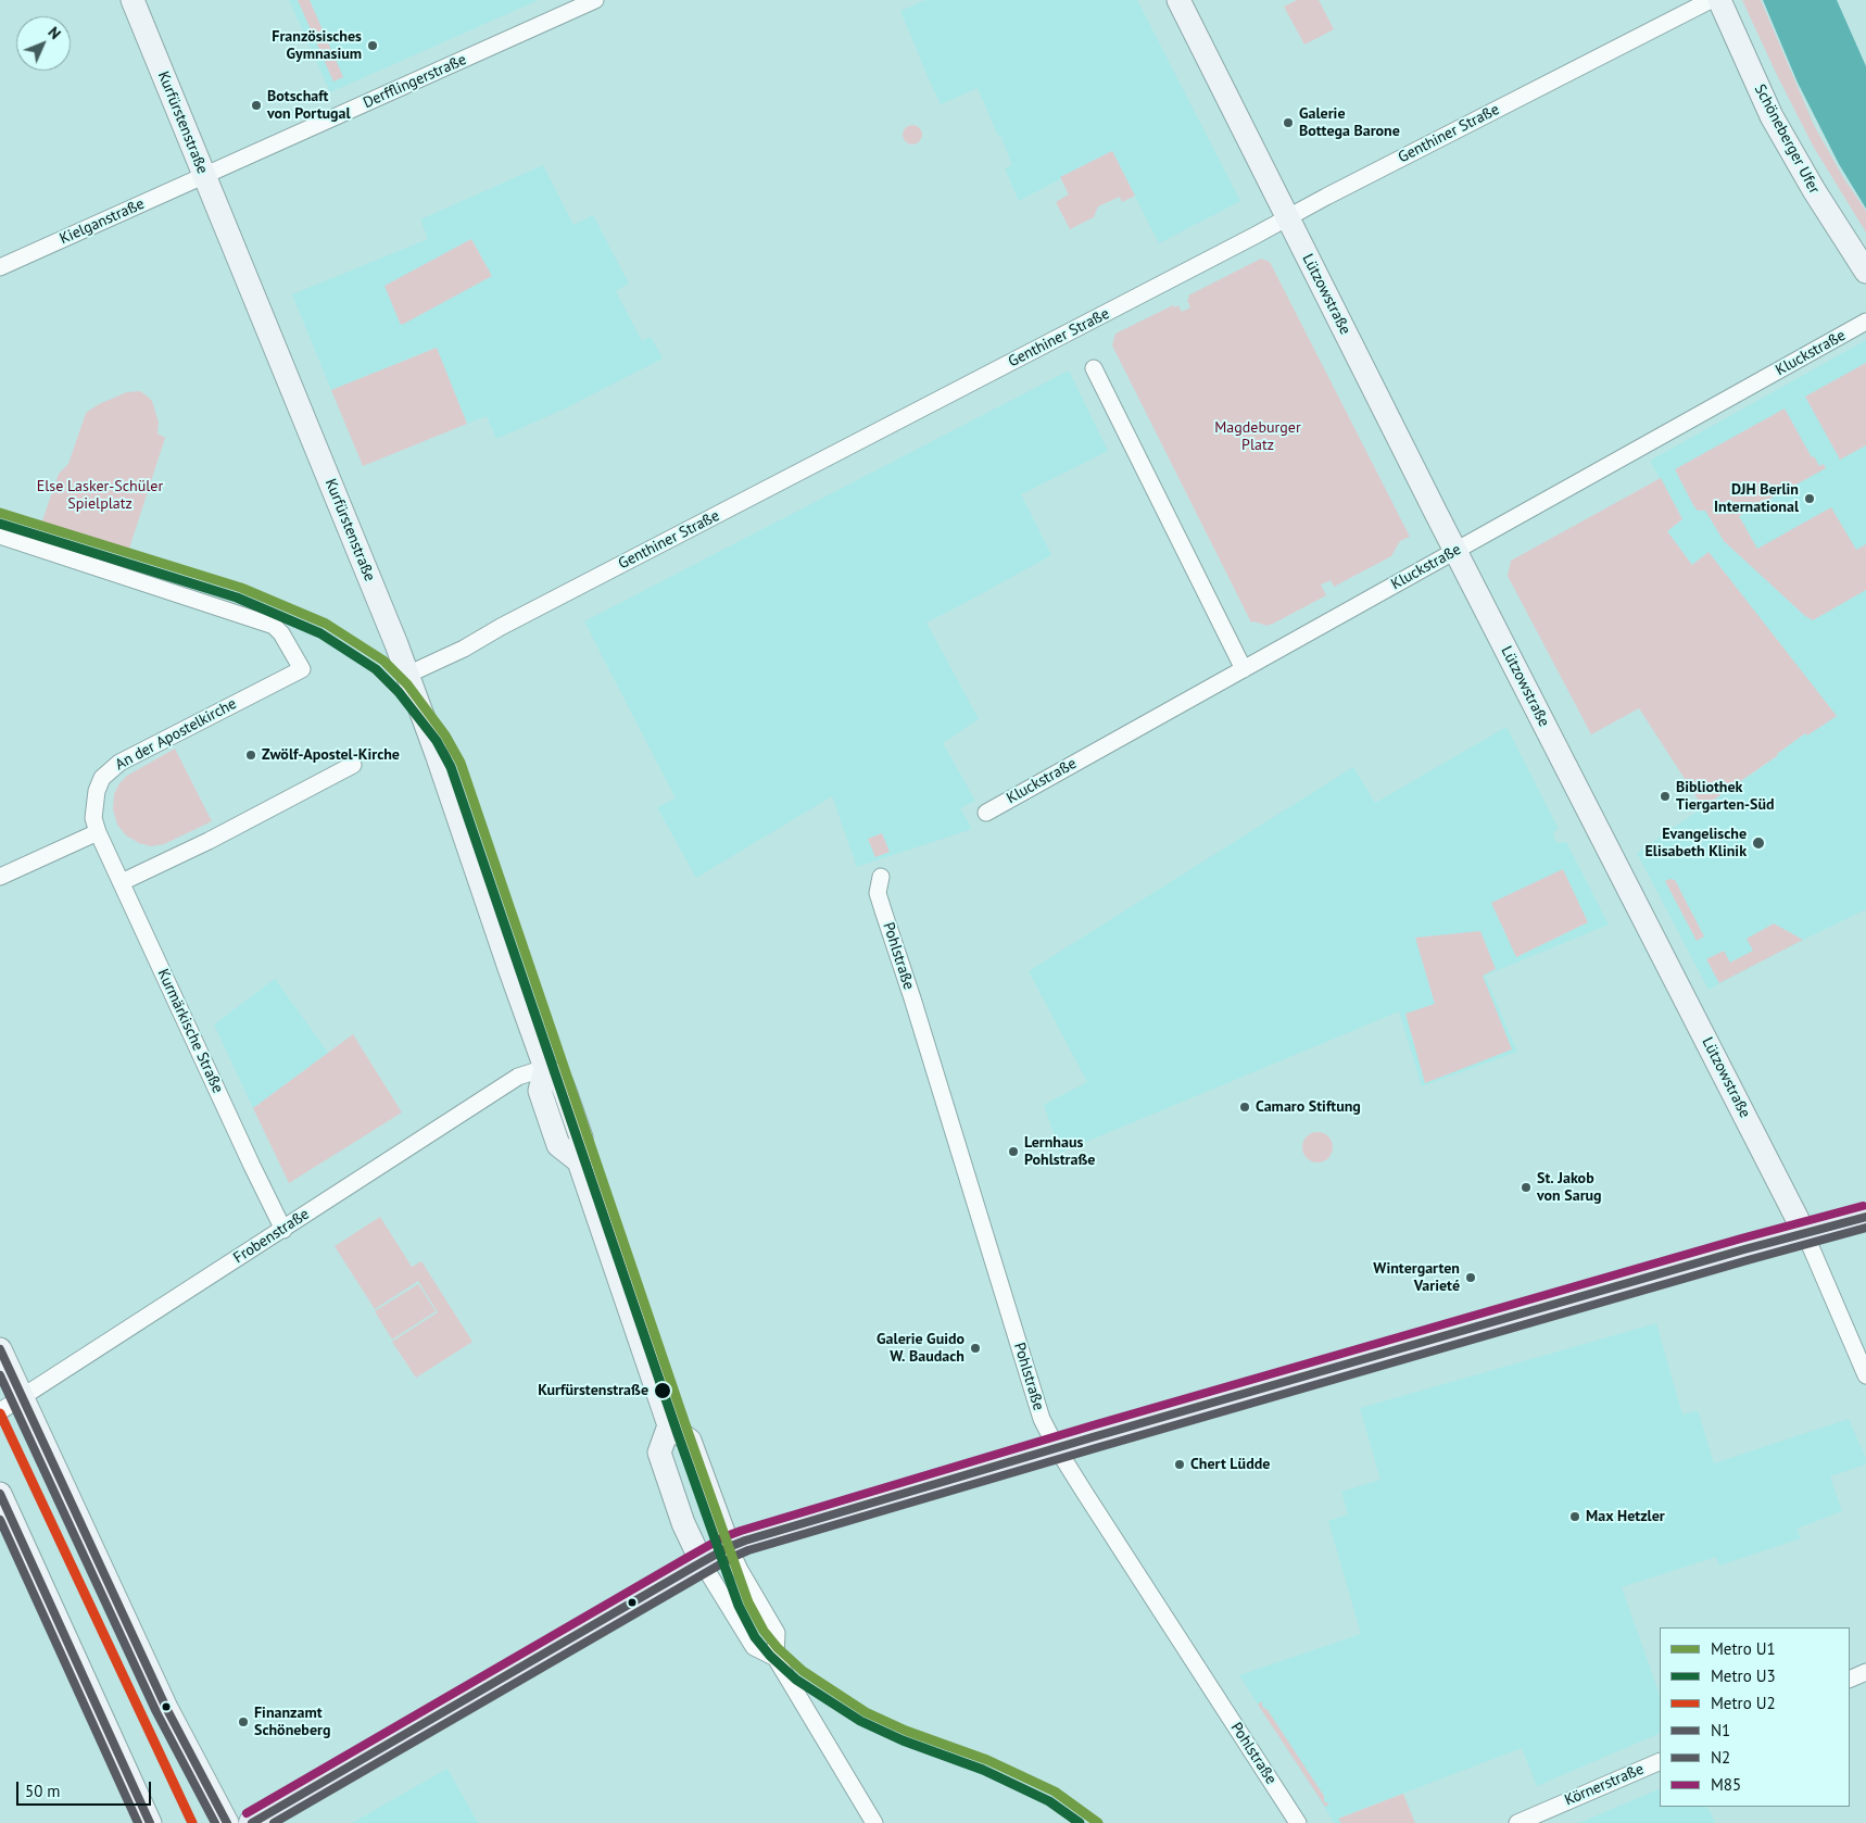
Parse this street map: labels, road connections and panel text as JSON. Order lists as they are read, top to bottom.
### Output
{
  "streets": {
    "street": [
      "Derfflingerstraße",
      "Kurfürstenstraße",
      "Genthiner Straße",
      "Schöneberger Ufer",
      "Kielganstraße",
      "Lützowstraße",
      "Kluckstraße",
      "An der Apostelkirche",
      "Pohlstraße",
      "Kurmärkische Straße",
      "Frobenstraße",
      "Körnerstraße"
    ]
  },
  "crossings": [
    ["Derfflingerstraße", "Kurfürstenstraße"],
    ["Derfflingerstraße", "Kielganstraße"],
    ["Kurfürstenstraße", "Genthiner Straße"],
    ["Kurfürstenstraße", "Kielganstraße"],
    ["Kurfürstenstraße", "Frobenstraße"],
    ["Genthiner Straße", "Lützowstraße"],
    ["Lützowstraße", "Kluckstraße"],
    ["An der Apostelkirche", "Kurmärkische Straße"],
    ["Kurmärkische Straße", "Frobenstraße"]
  ],
  "parks": ["Magdeburger Platz", "Else Lasker-Schüler Spielplatz"],
  "places": [
    "Französisches Gymnasium",
    "Botschaft von Portugal",
    "Galerie Bottega Barone",
    "DJH Berlin International",
    "Zwölf-Apostel-Kirche",
    "Bibliothek Tiergarten-Süd",
    "Evangelische Elisabeth Klinik",
    "Camaro Stiftung",
    "Lernhaus Pohlstraße",
    "St. Jakob von Sarug",
    "Wintergarten Varieté",
    "Galerie Guido W. Baudach",
    "Kurfürstenstraße",
    "Chert Lüdde",
    "Max Hetzler",
    "Finanzamt Schöneberg"
  ],
  "lines": [
    "metro line U1",
    "metro line U3",
    "transit line M85",
    "transit line N1",
    "transit line N2",
    "metro line U2"
  ],
  "legend": [
    "Metro U1",
    "Metro U3",
    "Metro U2",
    "N1",
    "N2",
    "M85"
  ],
  "scale_bar": "50 m",
  "north": "top right"
}
